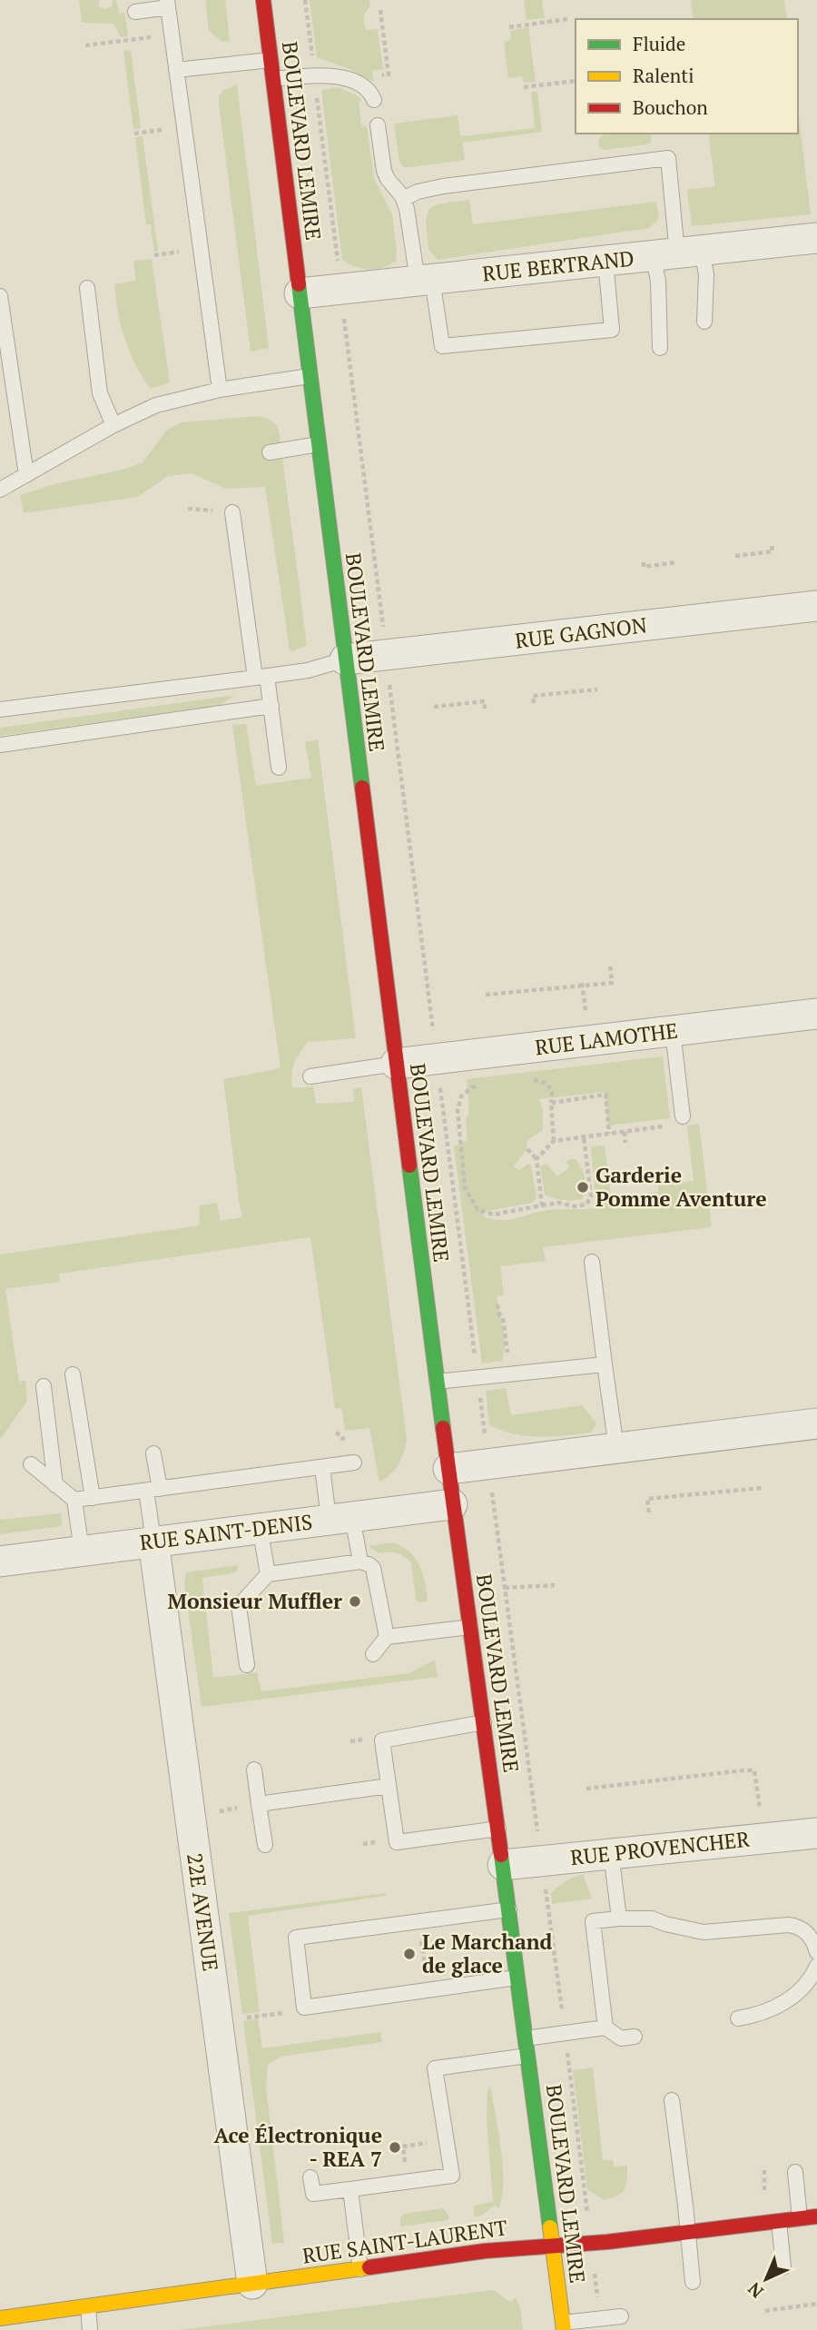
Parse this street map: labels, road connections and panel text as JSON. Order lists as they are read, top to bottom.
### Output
{
  "streets": {
    "main road": ["BOULEVARD LEMIRE", "RUE SAINT-LAURENT"],
    "street": [
      "RUE BERTRAND",
      "RUE GAGNON",
      "RUE LAMOTHE",
      "RUE SAINT-DENIS",
      "RUE PROVENCHER",
      "22E AVENUE"
    ]
  },
  "crossings": [
    ["BOULEVARD LEMIRE", "RUE BERTRAND"],
    ["BOULEVARD LEMIRE", "RUE GAGNON"],
    ["BOULEVARD LEMIRE", "RUE LAMOTHE"],
    ["BOULEVARD LEMIRE", "RUE SAINT-DENIS"],
    ["BOULEVARD LEMIRE", "RUE PROVENCHER"],
    ["BOULEVARD LEMIRE", "RUE SAINT-LAURENT"],
    ["RUE SAINT-DENIS", "22E AVENUE"],
    ["22E AVENUE", "RUE SAINT-LAURENT"]
  ],
  "places": [
    "Garderie Pomme Aventure",
    "Monsieur Muffler",
    "Le Marchand de glace",
    "Ace Électronique - REA 7"
  ],
  "legend": ["Fluide", "Ralenti", "Bouchon"],
  "north": "bottom left"
}
